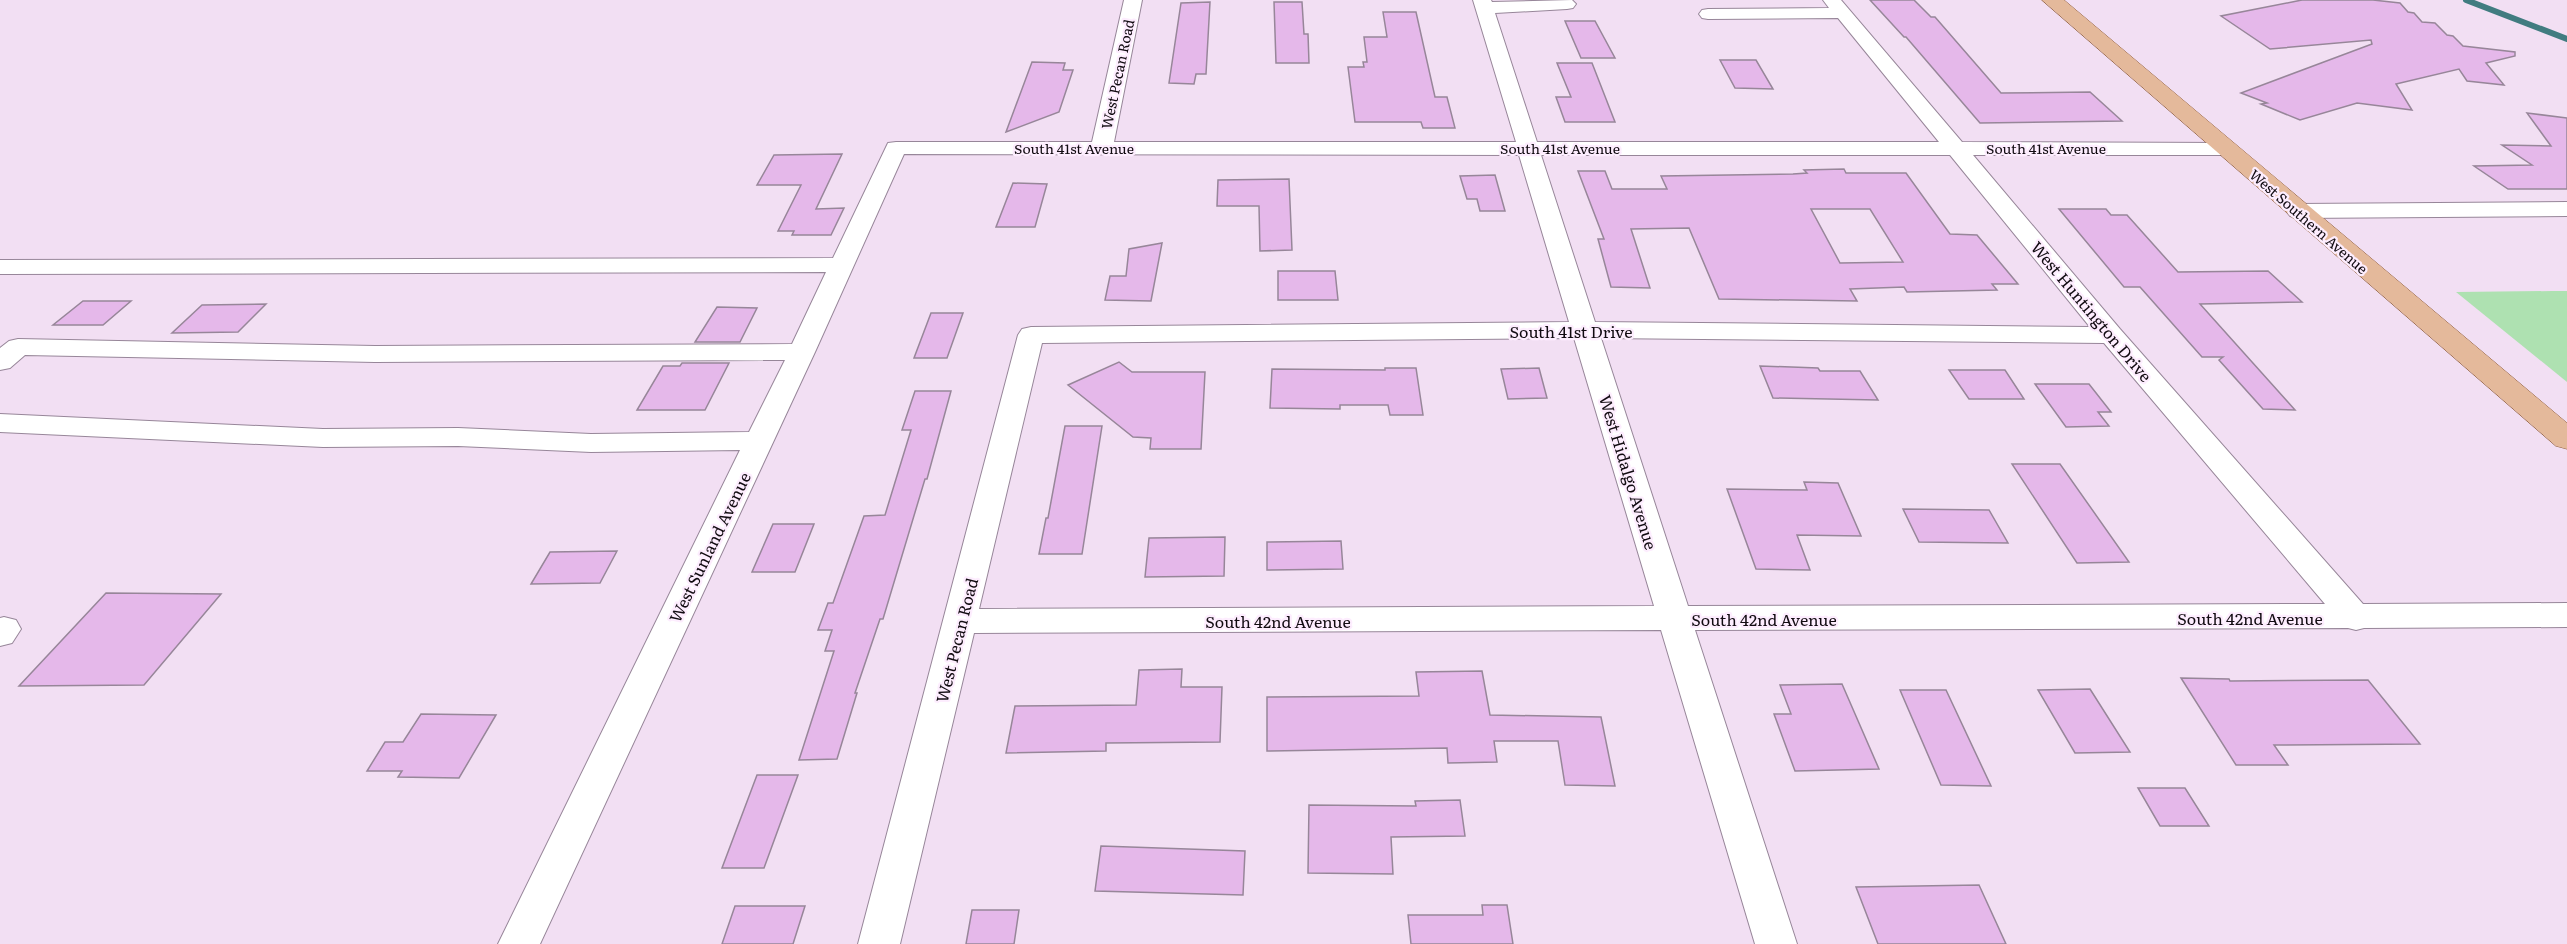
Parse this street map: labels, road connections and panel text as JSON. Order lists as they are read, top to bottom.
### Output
{
  "streets": {
    "main road": ["West Southern Avenue"],
    "street": [
      "West Pecan Road",
      "South 41st Avenue",
      "West Huntington Drive",
      "South 41st Drive",
      "West Hidalgo Avenue",
      "West Sunland Avenue",
      "South 42nd Avenue"
    ]
  },
  "crossings": [
    ["West Pecan Road", "South 41st Avenue"],
    ["West Pecan Road", "South 41st Drive"],
    ["West Pecan Road", "South 42nd Avenue"],
    ["South 41st Avenue", "West Southern Avenue"],
    ["South 41st Avenue", "West Huntington Drive"],
    ["South 41st Avenue", "West Hidalgo Avenue"],
    ["South 41st Avenue", "West Sunland Avenue"],
    ["West Huntington Drive", "South 41st Drive"],
    ["West Huntington Drive", "South 42nd Avenue"],
    ["South 41st Drive", "West Hidalgo Avenue"],
    ["West Hidalgo Avenue", "South 42nd Avenue"]
  ]
}
